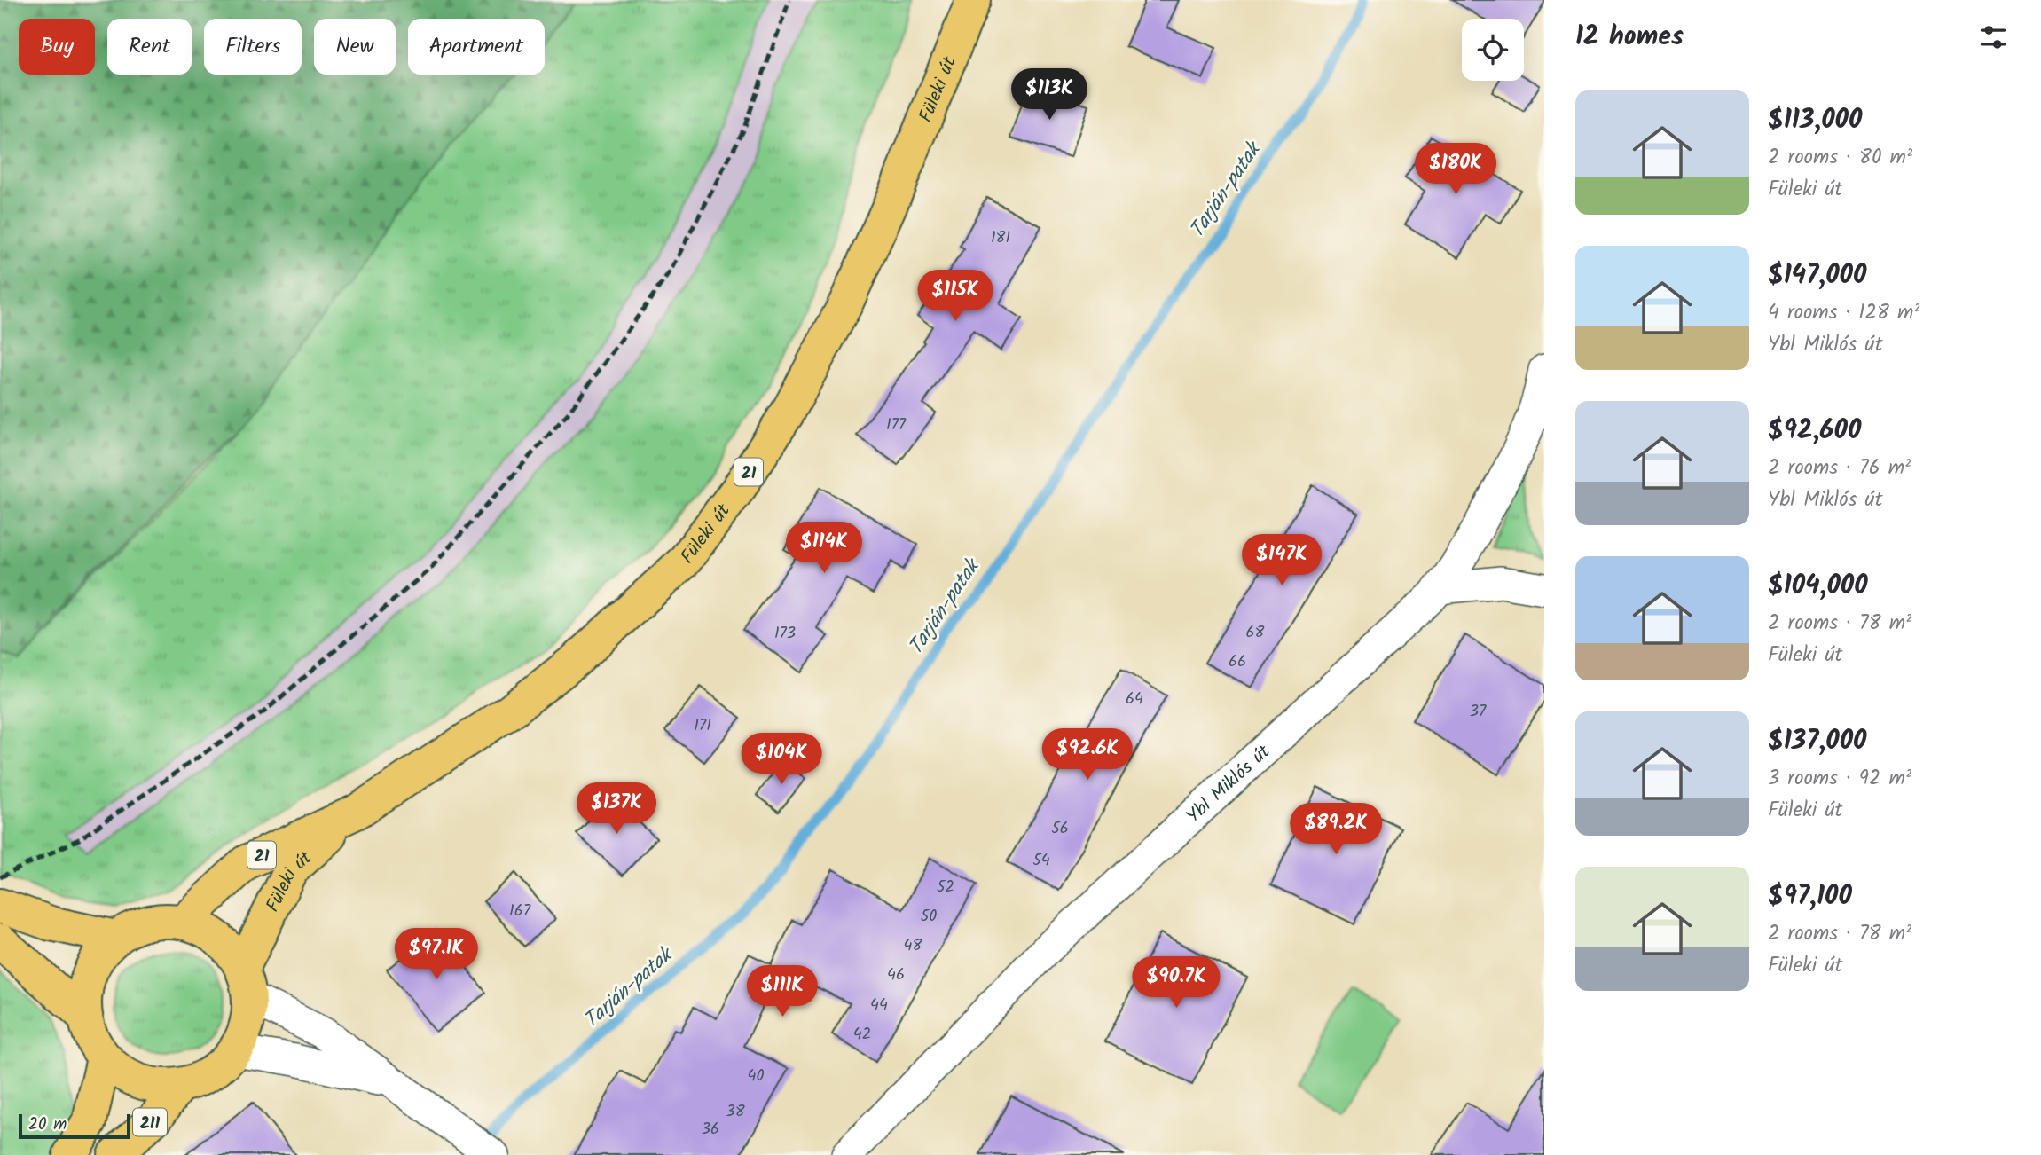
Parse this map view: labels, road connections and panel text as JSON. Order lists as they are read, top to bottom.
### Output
{
  "streets": {
    "main road": ["Füleki út", "21", "211"],
    "street": ["Ybl Miklós út"]
  },
  "crossings": [
    ["Füleki út", "21"],
    ["Füleki út", "211"],
    ["21", "211"]
  ],
  "water": ["Tarján-patak"],
  "house_numbers": [
    "181",
    "177",
    "68",
    "173",
    "66",
    "64",
    "37",
    "171",
    "56",
    "54",
    "52",
    "167",
    "50",
    "48",
    "46",
    "44",
    "42",
    "40",
    "38",
    "36"
  ],
  "scale_bar": "20 m",
  "page": {
    "heading": "12 homes",
    "chip": [
      "Buy",
      "Rent",
      "Filters",
      "New",
      "Apartment"
    ],
    "price": [
      "$113K",
      "$180K",
      "$115K",
      "$114K",
      "$147K",
      "$92.6K",
      "$104K",
      "$137K",
      "$89.2K",
      "$97.1K",
      "$90.7K",
      "$111K"
    ],
    "list": [
      {
        "name": "$113,000",
        "note": "2 rooms · 80 m² · Füleki út"
      },
      {
        "name": "$147,000",
        "note": "4 rooms · 128 m² · Ybl Miklós út"
      },
      {
        "name": "$92,600",
        "note": "2 rooms · 76 m² · Ybl Miklós út"
      },
      {
        "name": "$104,000",
        "note": "2 rooms · 78 m² · Füleki út"
      },
      {
        "name": "$137,000",
        "note": "3 rooms · 92 m² · Füleki út"
      },
      {
        "name": "$97,100",
        "note": "2 rooms · 78 m² · Füleki út"
      }
    ],
    "scale": "20 m"
  }
}
